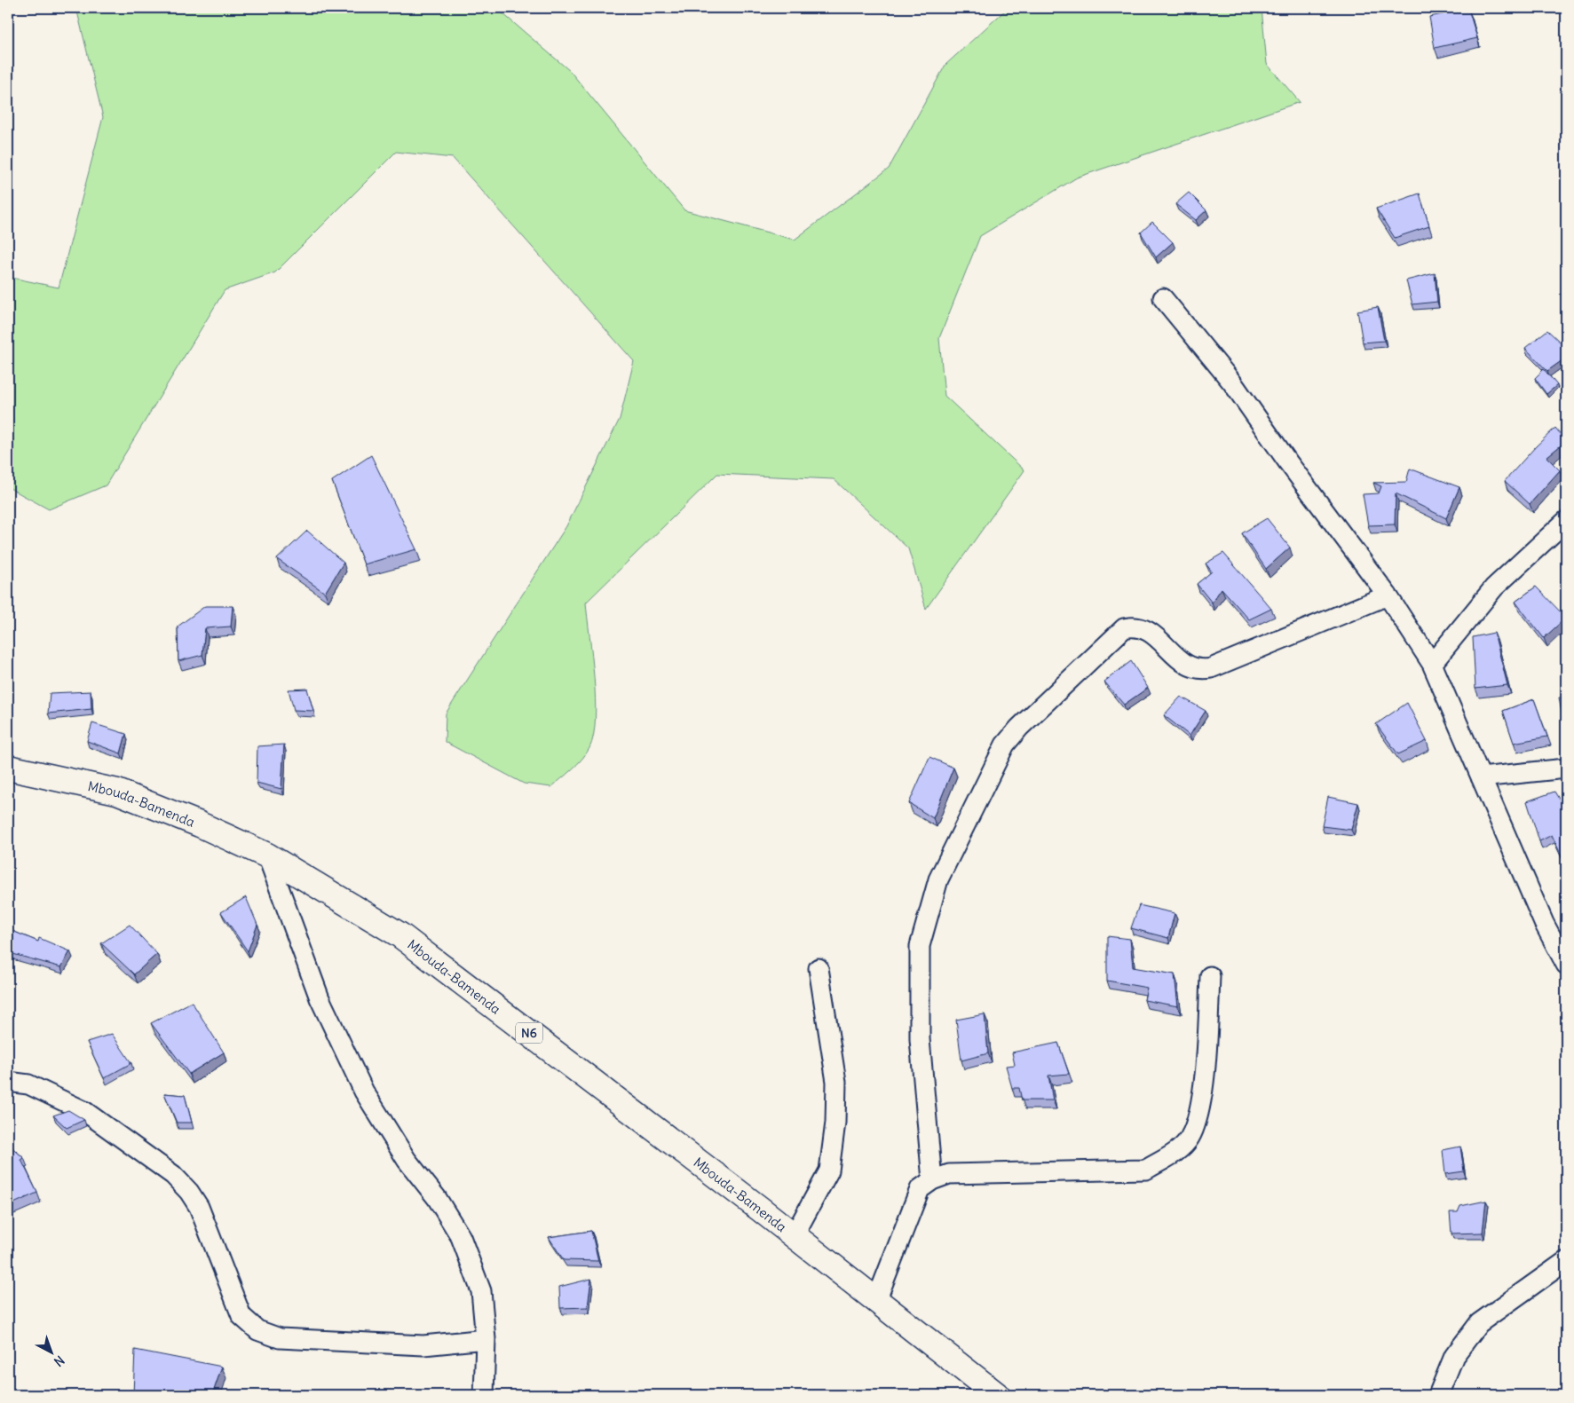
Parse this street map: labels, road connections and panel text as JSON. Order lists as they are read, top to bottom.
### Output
{
  "streets": {
    "highway": ["Mbouda-Bamenda", "N6"]
  },
  "north": "bottom right"
}
